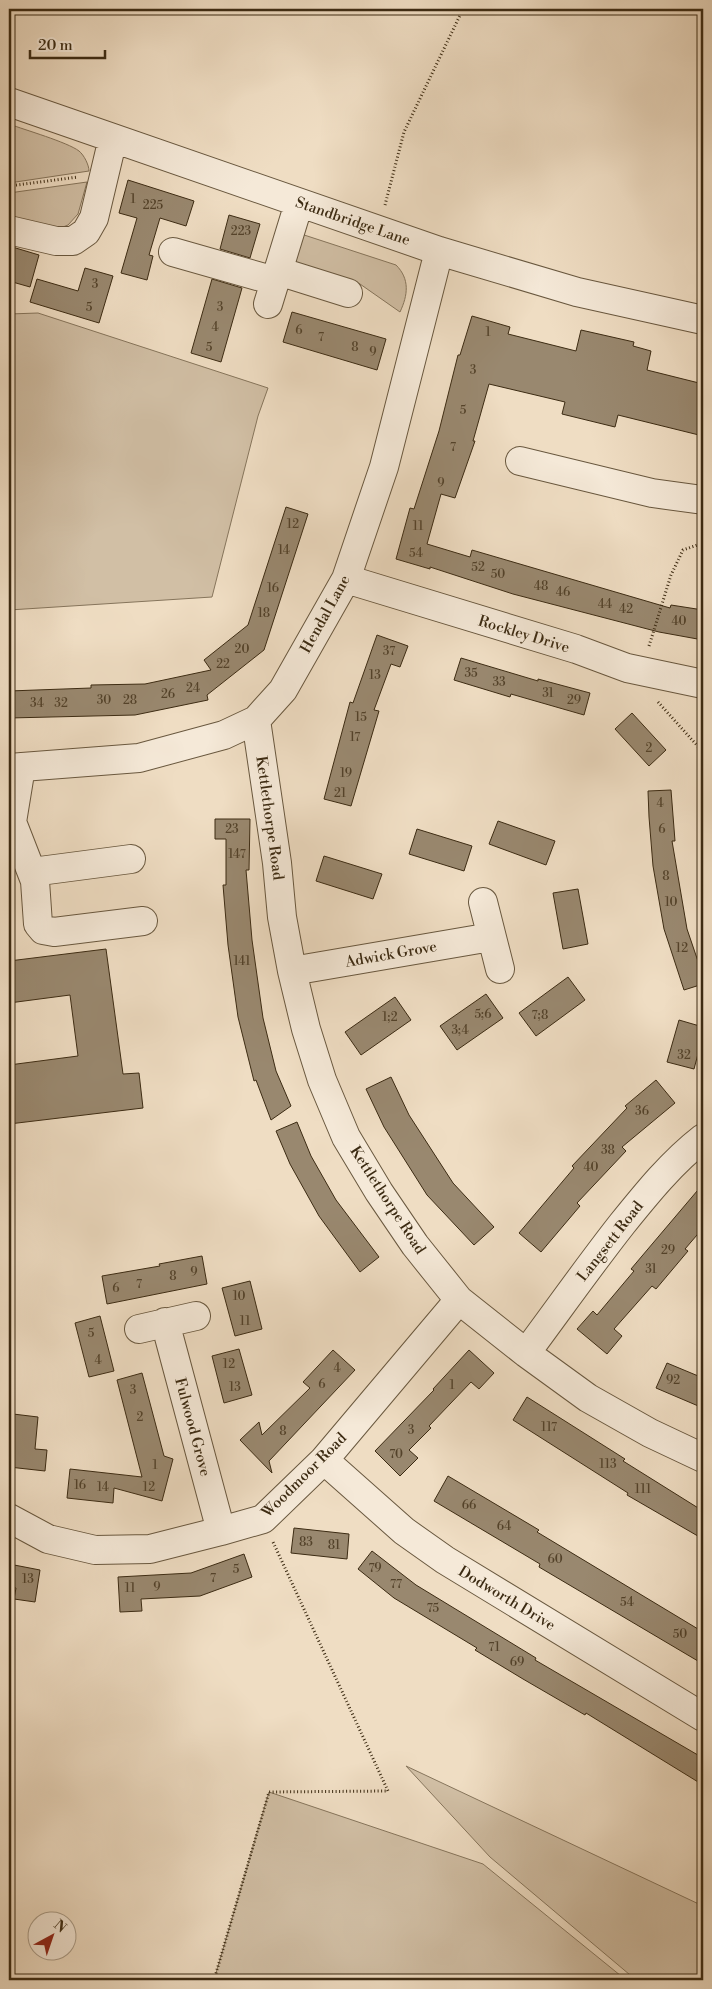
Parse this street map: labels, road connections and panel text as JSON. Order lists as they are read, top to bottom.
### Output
{
  "streets": {
    "street": [
      "Standbridge Lane",
      "Hendal Lane",
      "Rockley Drive",
      "Kettlethorpe Road",
      "Adwick Grove",
      "Langsett Road",
      "Fulwood Grove",
      "Woodmoor Road",
      "Dodworth Drive"
    ]
  },
  "crossings": [
    ["Standbridge Lane", "Hendal Lane"],
    ["Hendal Lane", "Rockley Drive"],
    ["Hendal Lane", "Kettlethorpe Road"],
    ["Kettlethorpe Road", "Adwick Grove"],
    ["Kettlethorpe Road", "Langsett Road"],
    ["Kettlethorpe Road", "Woodmoor Road"],
    ["Fulwood Grove", "Woodmoor Road"],
    ["Woodmoor Road", "Dodworth Drive"]
  ],
  "house_numbers": [
    "1",
    "225",
    "223",
    "3",
    "5",
    "3",
    "4",
    "6",
    "1",
    "7",
    "5",
    "8",
    "9",
    "3",
    "5",
    "7",
    "9",
    "12",
    "11",
    "14",
    "54",
    "52",
    "50",
    "48",
    "16",
    "46",
    "44",
    "42",
    "18",
    "40",
    "20",
    "37",
    "22",
    "35",
    "13",
    "33",
    "24",
    "31",
    "26",
    "30",
    "28",
    "29",
    "34",
    "32",
    "15",
    "17",
    "2",
    "19",
    "21",
    "4",
    "23",
    "6",
    "147",
    "8",
    "10",
    "12",
    "141",
    "5;6",
    "7;8",
    "1;2",
    "3;4",
    "32",
    "36",
    "38",
    "40",
    "29",
    "31",
    "9",
    "8",
    "7",
    "6",
    "10",
    "11",
    "5",
    "4",
    "12",
    "4",
    "92",
    "6",
    "1",
    "13",
    "3",
    "2",
    "117",
    "3",
    "8",
    "70",
    "113",
    "1",
    "16",
    "14",
    "12",
    "111",
    "66",
    "64",
    "83",
    "81",
    "60",
    "79",
    "5",
    "7",
    "13",
    "77",
    "9",
    "11",
    "54",
    "75",
    "50",
    "71",
    "69"
  ],
  "scale_bar": "20 m",
  "north": "top right"
}
